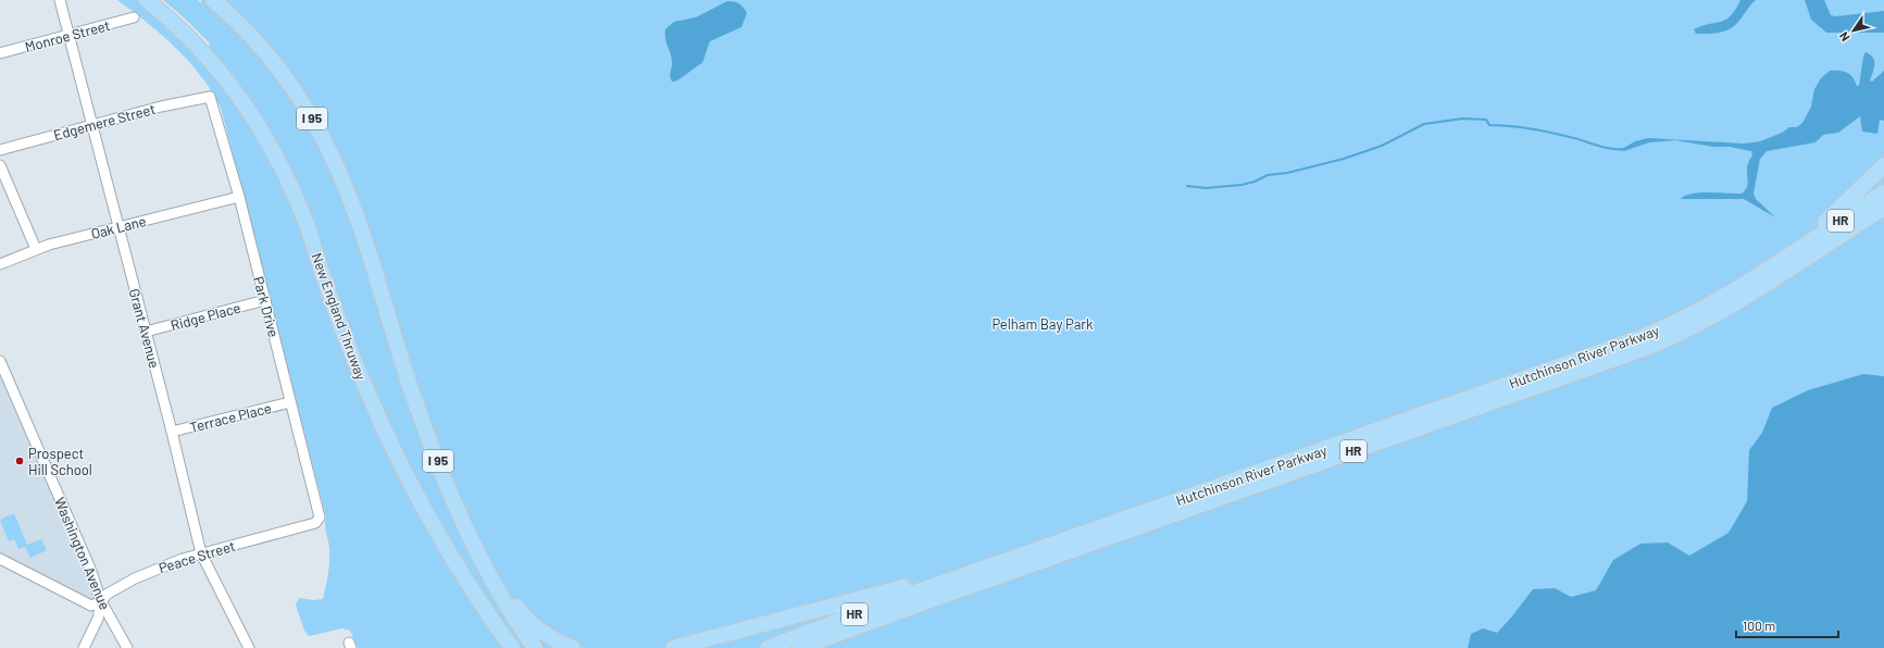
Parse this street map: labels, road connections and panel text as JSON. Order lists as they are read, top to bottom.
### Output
{
  "streets": {
    "highway": [
      "I 95",
      "HR",
      "New England Thruway",
      "Hutchinson River Parkway"
    ],
    "street": [
      "Monroe Street",
      "Edgemere Street",
      "Oak Lane",
      "Park Drive",
      "Ridge Place",
      "Grant Avenue",
      "Terrace Place",
      "Washington Avenue",
      "Peace Street"
    ]
  },
  "crossings": [
    ["Monroe Street", "Grant Avenue"],
    ["Edgemere Street", "Park Drive"],
    ["Edgemere Street", "Grant Avenue"],
    ["Oak Lane", "Park Drive"],
    ["Oak Lane", "Grant Avenue"],
    ["Park Drive", "Ridge Place"],
    ["Park Drive", "Terrace Place"],
    ["Park Drive", "Peace Street"],
    ["Ridge Place", "Grant Avenue"],
    ["Grant Avenue", "Terrace Place"],
    ["Grant Avenue", "Peace Street"],
    ["Washington Avenue", "Peace Street"]
  ],
  "parks": ["Pelham Bay Park"],
  "places": ["Prospect Hill School"],
  "scale_bar": "100 m",
  "north": "bottom left"
}
